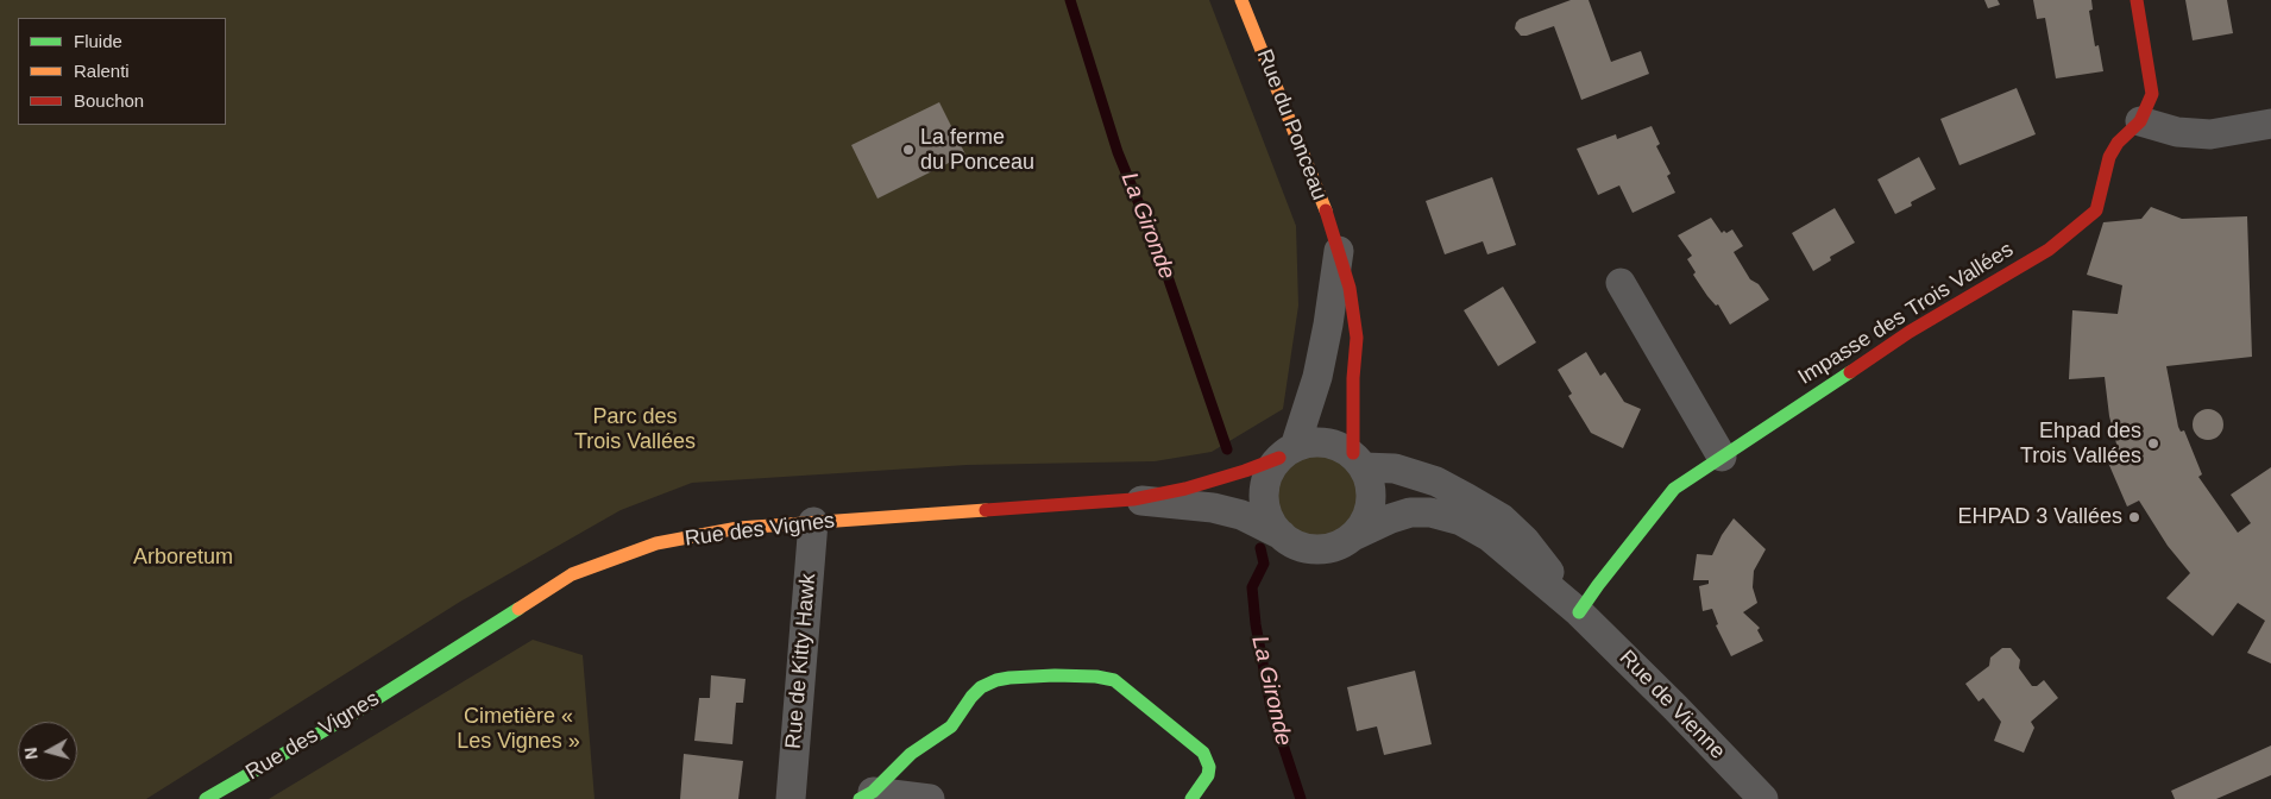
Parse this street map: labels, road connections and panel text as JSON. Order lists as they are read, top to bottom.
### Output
{
  "streets": {
    "street": [
      "Rue du Ponceau",
      "Impasse des Trois Vallées",
      "Rue des Vignes",
      "Rue de Kitty Hawk",
      "Rue de Vienne"
    ]
  },
  "crossings": [
    ["Rue du Ponceau", "Rue des Vignes"],
    ["Rue du Ponceau", "Rue de Vienne"],
    ["Impasse des Trois Vallées", "Rue de Vienne"],
    ["Rue des Vignes", "Rue de Kitty Hawk"],
    ["Rue des Vignes", "Rue de Vienne"]
  ],
  "water": ["La Gironde"],
  "parks": ["Parc des Trois Vallées", "Arboretum", "Cimetière « Les Vignes »"],
  "places": ["La ferme du Ponceau", "Ehpad des Trois Vallées", "EHPAD 3 Vallées"],
  "legend": ["Fluide", "Ralenti", "Bouchon"],
  "north": "left"
}
